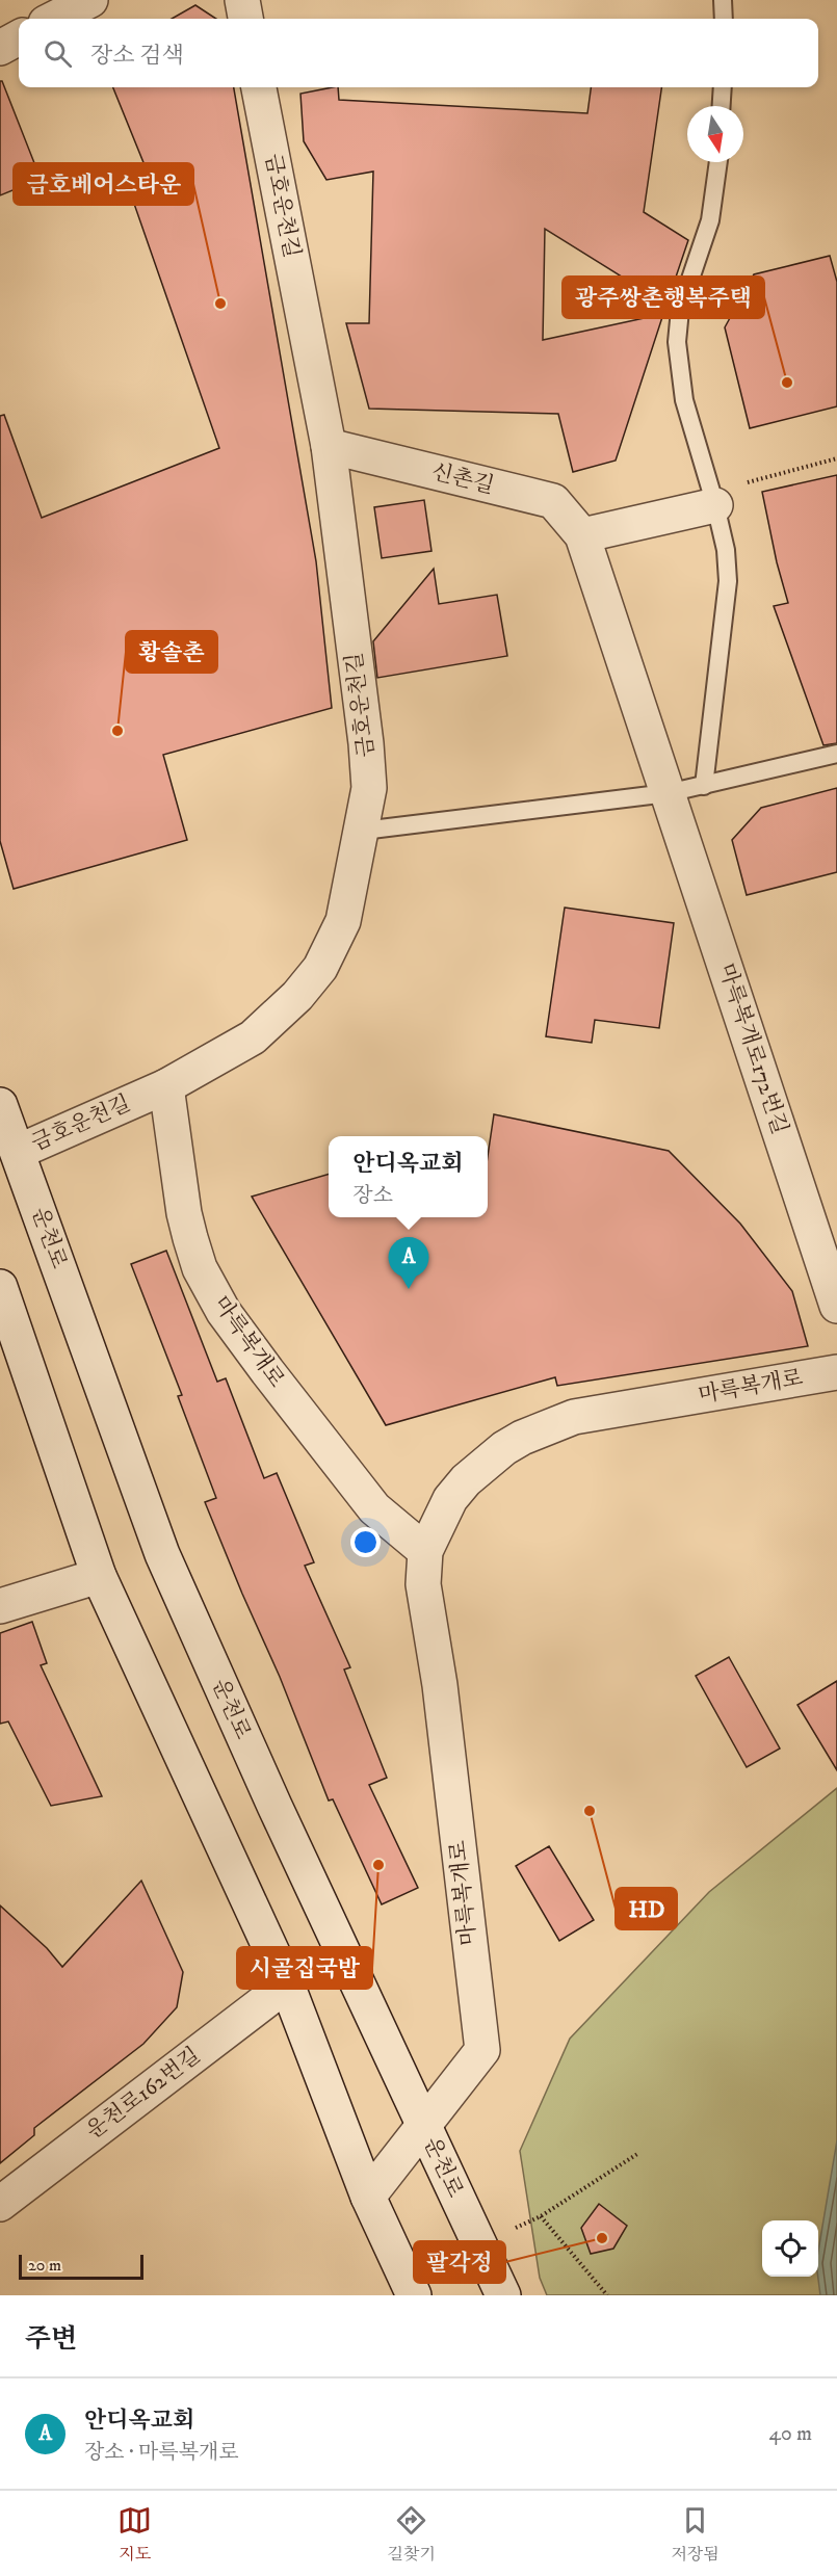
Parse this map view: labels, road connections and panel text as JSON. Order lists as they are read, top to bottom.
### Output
{
  "streets": {
    "street": [
      "금호운천길",
      "신촌길",
      "마륵복개로172번길",
      "운천로",
      "마륵복개로",
      "운천로162번길"
    ]
  },
  "crossings": [
    ["금호운천길", "신촌길"],
    ["금호운천길", "운천로"],
    ["금호운천길", "마륵복개로"],
    ["신촌길", "마륵복개로172번길"],
    ["운천로", "마륵복개로"]
  ],
  "places": [
    "금호베어스타운",
    "광주쌍촌행복주택",
    "황솔촌",
    "HD",
    "시골집국밥",
    "팔각정"
  ],
  "scale_bar": "20 m",
  "north": "bottom",
  "page": {
    "search": "장소 검색",
    "popup": ["안디옥교회", "장소"],
    "pins": "A",
    "scale": "20 m",
    "heading": "주변",
    "list": [
      {
        "mark": "A",
        "name": "안디옥교회",
        "note": "장소 · 마륵복개로",
        "value": "40 m"
      }
    ],
    "nav": ["지도", "길찾기", "저장됨"]
  }
}
